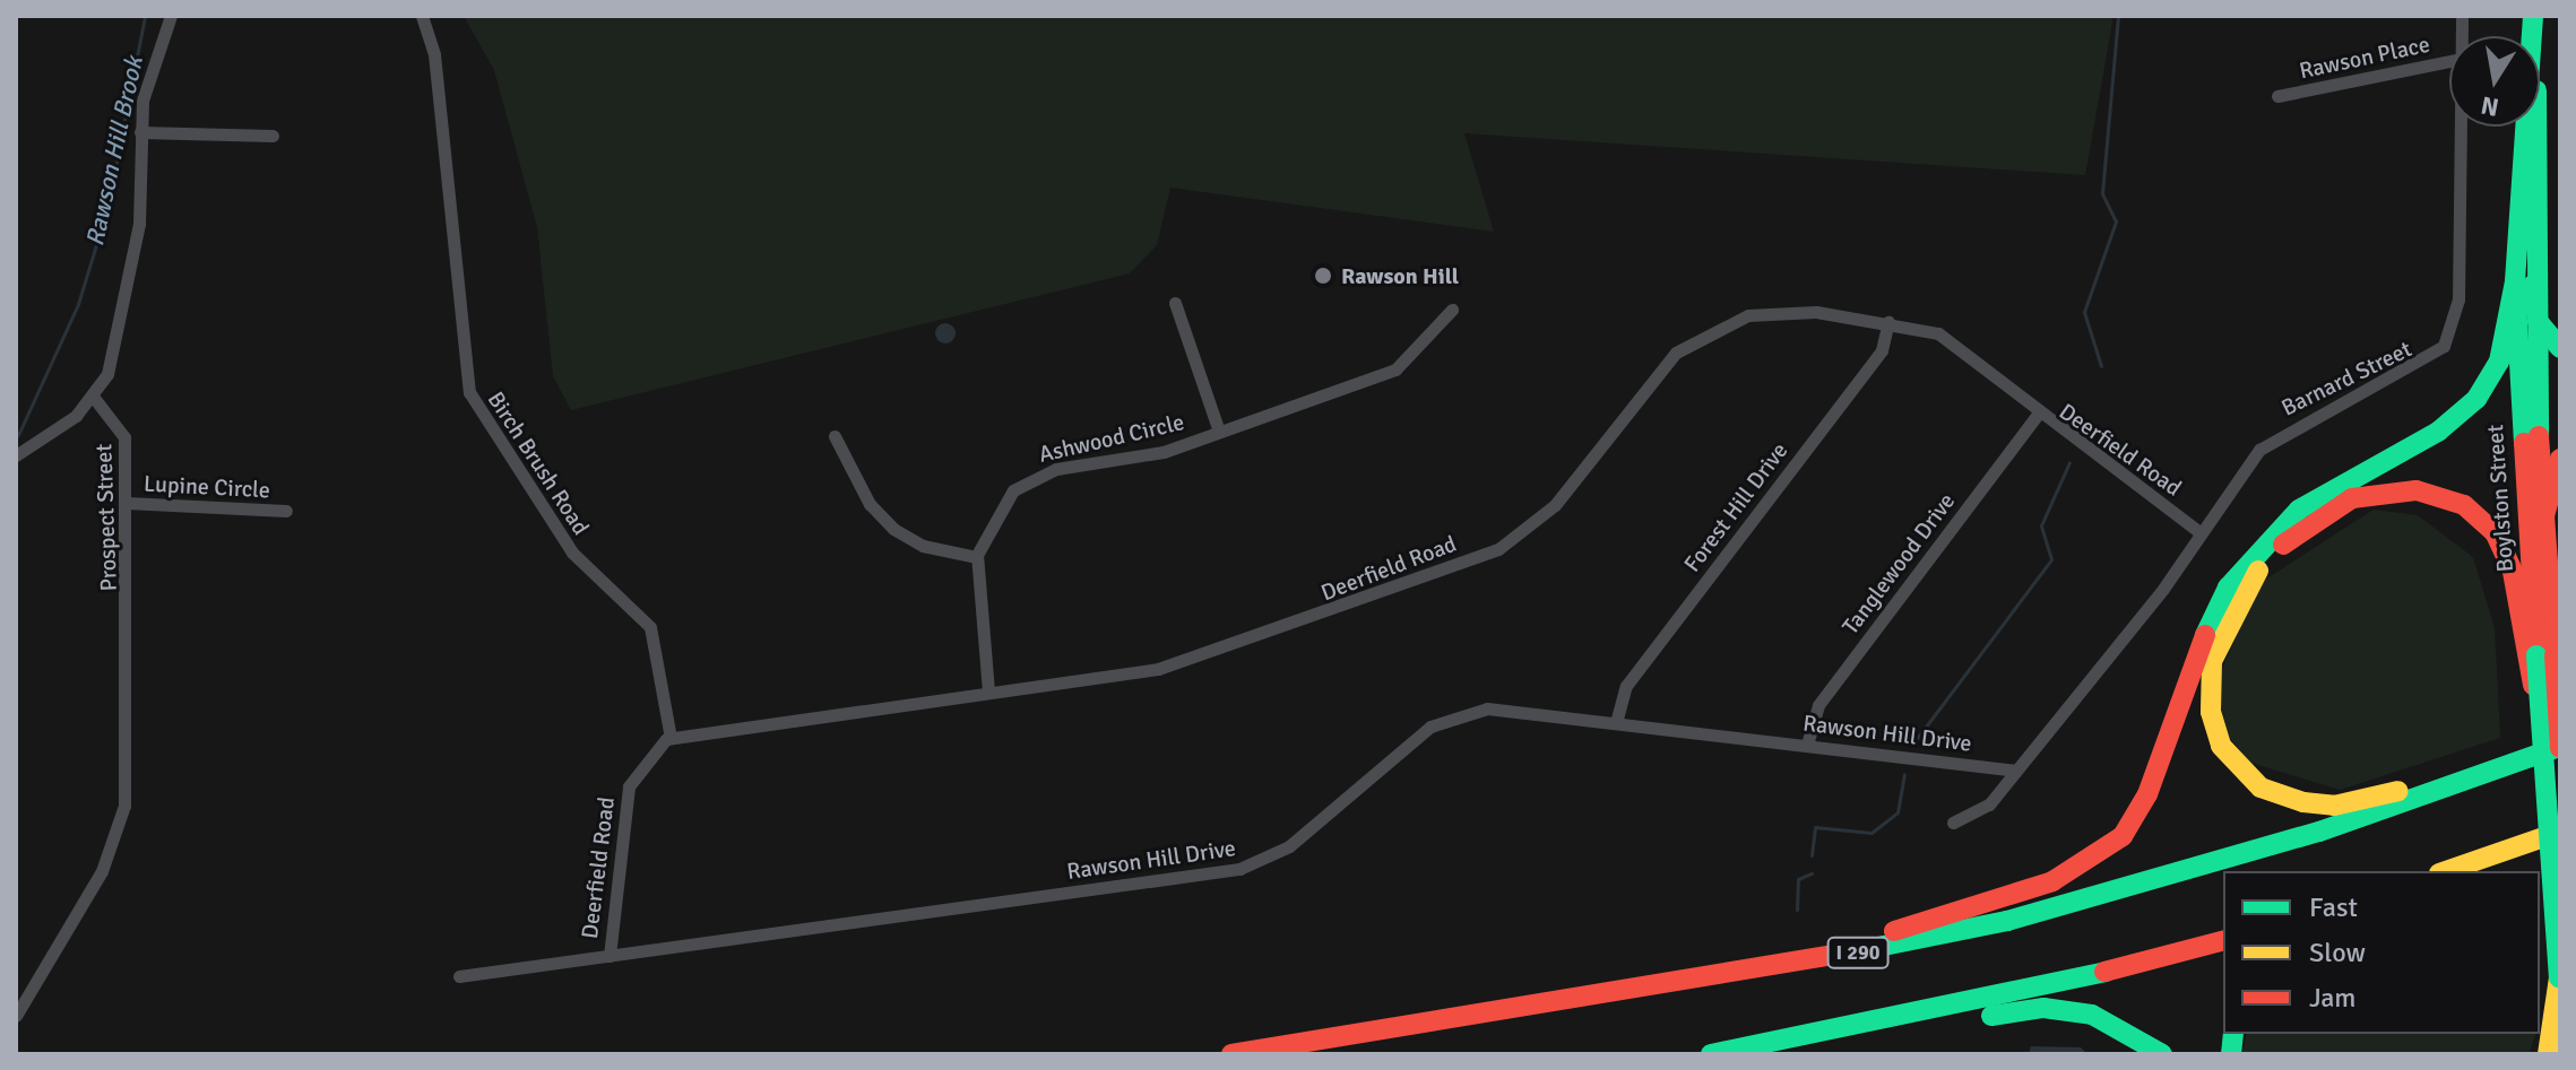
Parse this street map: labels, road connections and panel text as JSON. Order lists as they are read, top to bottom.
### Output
{
  "streets": {
    "main road": ["Boylston Street", "I 290"],
    "street": [
      "Rawson Place",
      "Barnard Street",
      "Ashwood Circle",
      "Deerfield Road",
      "Birch Brush Road",
      "Lupine Circle",
      "Forest Hill Drive",
      "Prospect Street",
      "Tanglewood Drive",
      "Rawson Hill Drive"
    ]
  },
  "crossings": [
    ["Barnard Street", "Deerfield Road"],
    ["Barnard Street", "Rawson Hill Drive"],
    ["Ashwood Circle", "Deerfield Road"],
    ["Deerfield Road", "Birch Brush Road"],
    ["Deerfield Road", "Forest Hill Drive"],
    ["Deerfield Road", "Tanglewood Drive"],
    ["Deerfield Road", "Rawson Hill Drive"],
    ["Lupine Circle", "Prospect Street"],
    ["Boylston Street", "I 290"],
    ["Forest Hill Drive", "Rawson Hill Drive"],
    ["Tanglewood Drive", "Rawson Hill Drive"]
  ],
  "water": ["Rawson Hill Brook"],
  "places": ["Rawson Hill"],
  "legend": ["Fast", "Slow", "Jam"],
  "north": "bottom"
}
